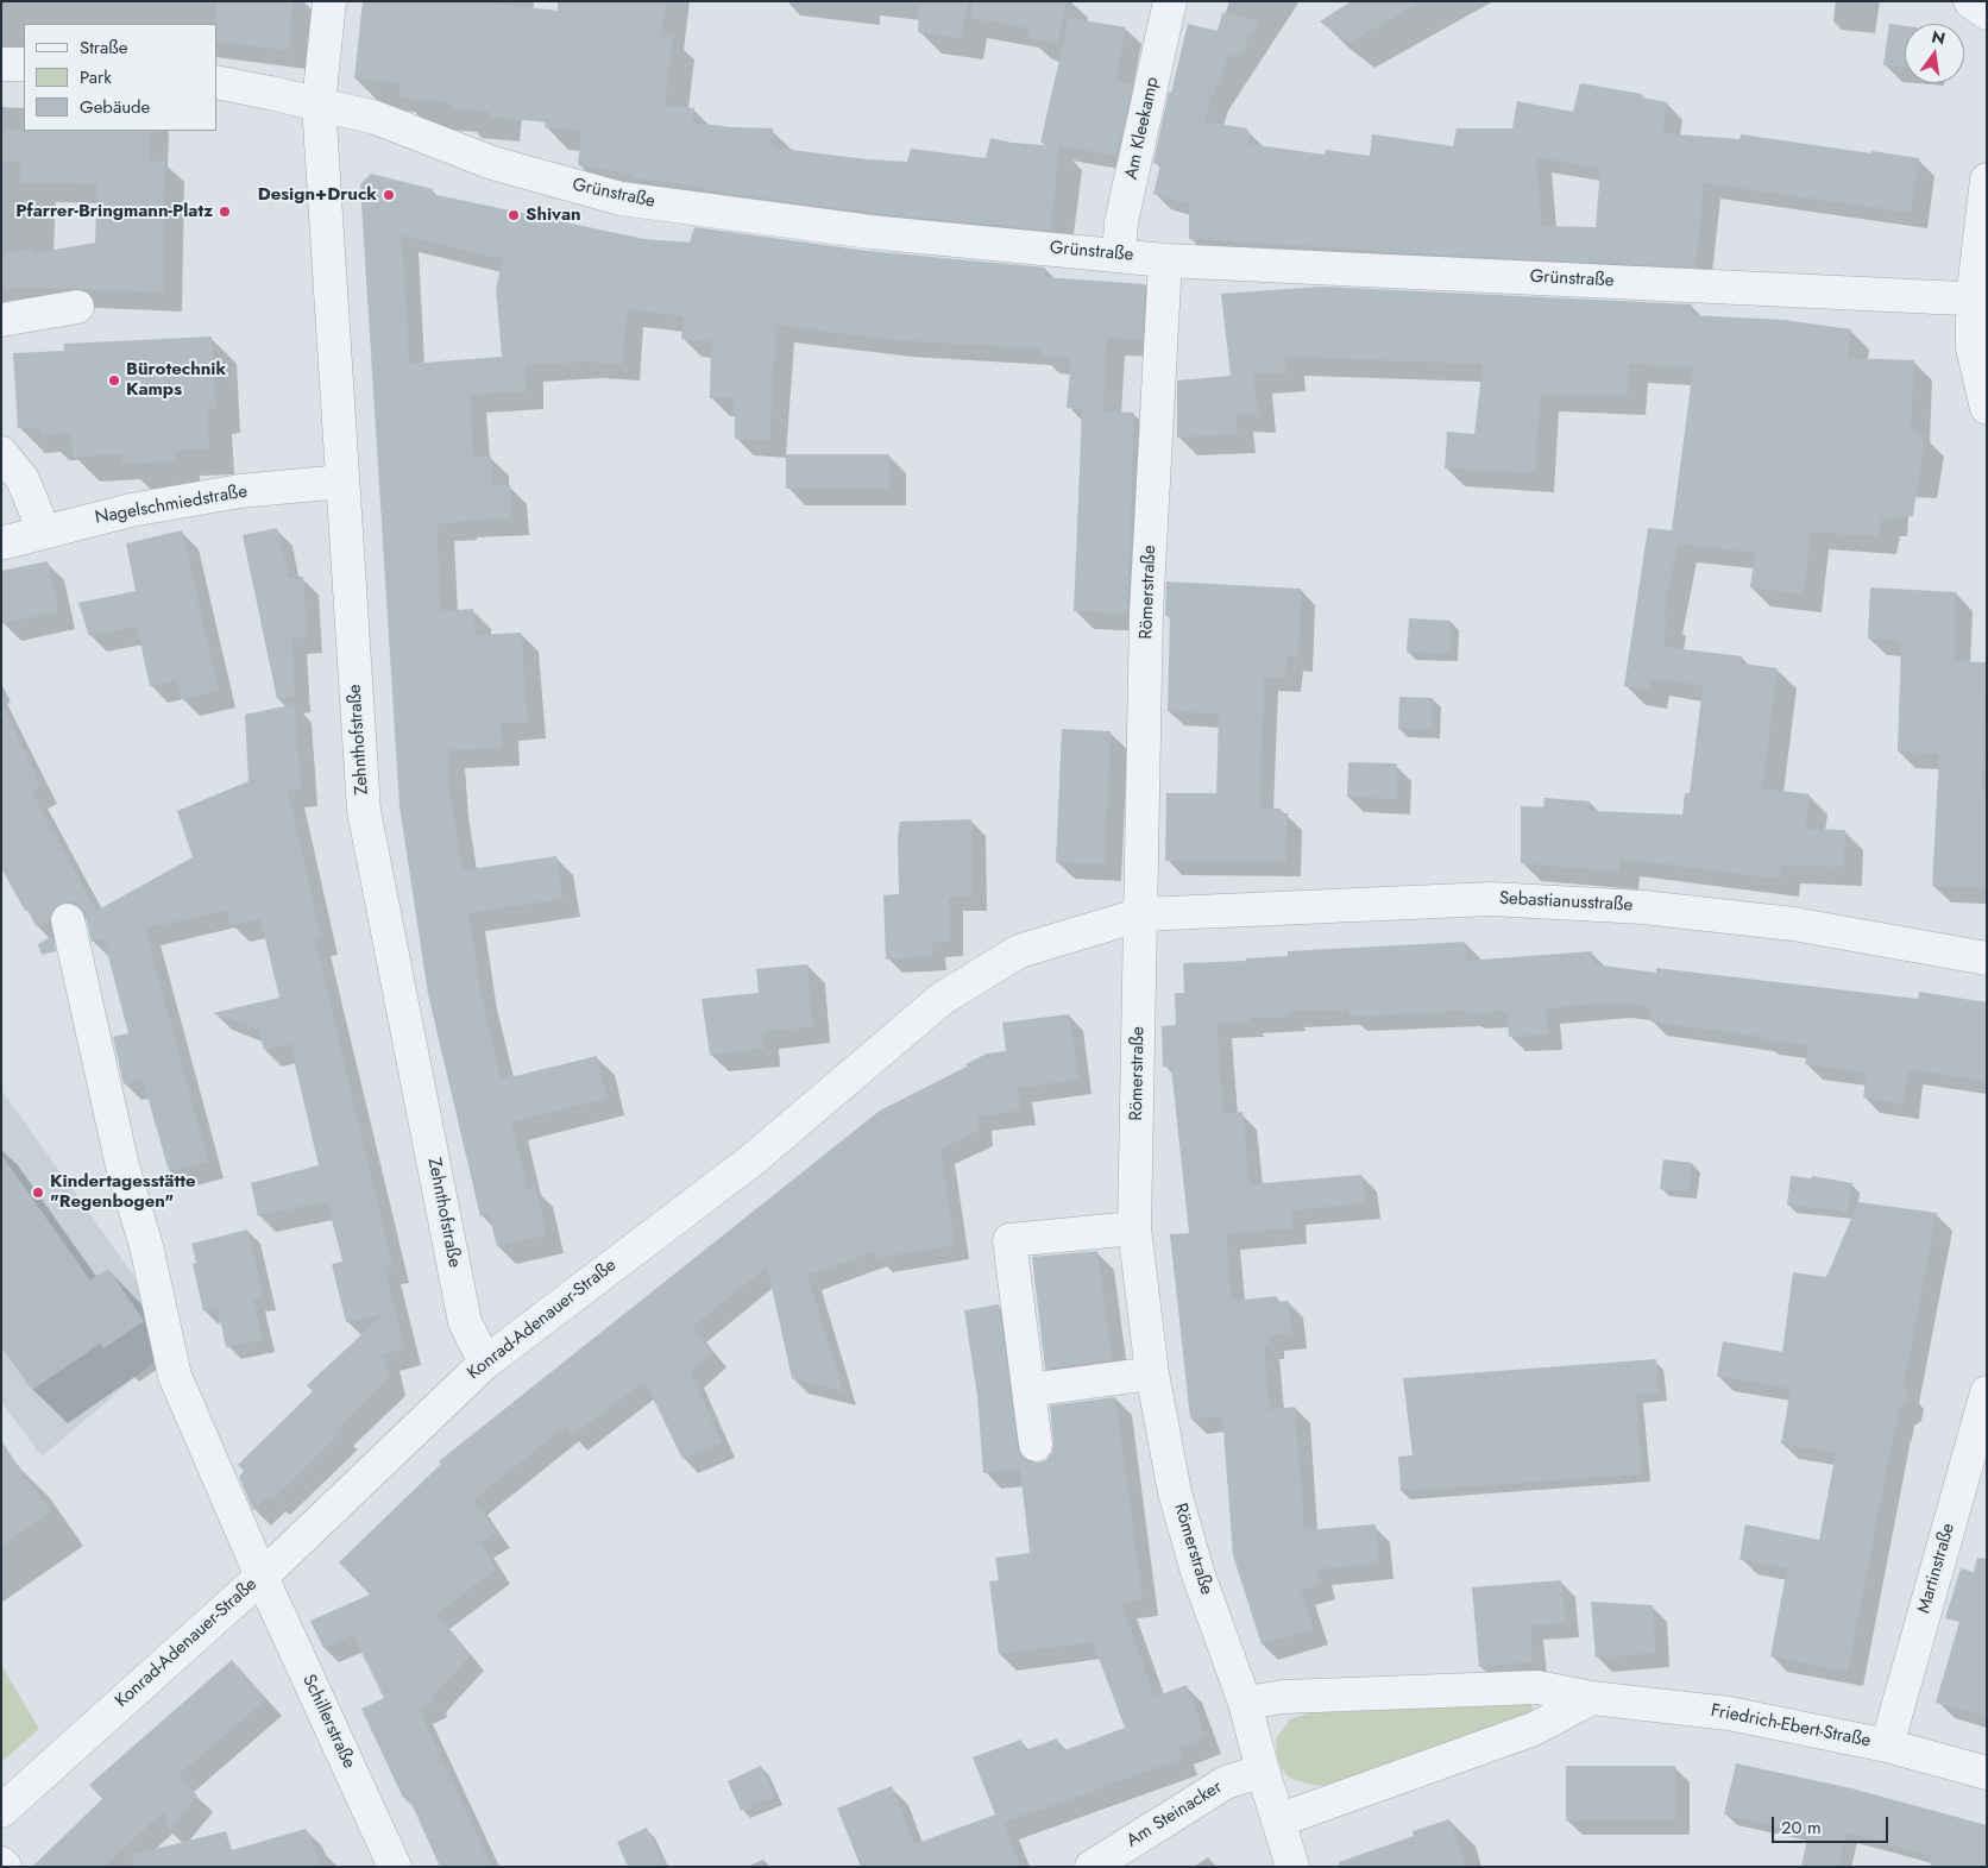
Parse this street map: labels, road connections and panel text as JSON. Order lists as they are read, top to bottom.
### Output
{
  "streets": {
    "street": [
      "Am Kleekamp",
      "Grünstraße",
      "Nagelschmiedstraße",
      "Römerstraße",
      "Zehnthofstraße",
      "Sebastianusstraße",
      "Konrad-Adenauer-Straße",
      "Martinstraße",
      "Schillerstraße",
      "Friedrich-Ebert-Straße",
      "Am Steinacker"
    ]
  },
  "crossings": [
    ["Am Kleekamp", "Grünstraße"],
    ["Grünstraße", "Römerstraße"],
    ["Grünstraße", "Zehnthofstraße"],
    ["Nagelschmiedstraße", "Zehnthofstraße"],
    ["Römerstraße", "Sebastianusstraße"],
    ["Römerstraße", "Konrad-Adenauer-Straße"],
    ["Römerstraße", "Friedrich-Ebert-Straße"],
    ["Römerstraße", "Am Steinacker"],
    ["Zehnthofstraße", "Konrad-Adenauer-Straße"],
    ["Sebastianusstraße", "Konrad-Adenauer-Straße"],
    ["Konrad-Adenauer-Straße", "Schillerstraße"],
    ["Martinstraße", "Friedrich-Ebert-Straße"]
  ],
  "places": [
    "Design+Druck",
    "Pfarrer-Bringmann-Platz",
    "Shivan",
    "Bürotechnik Kamps",
    "Kindertagesstätte \"Regenbogen\""
  ],
  "legend": ["Straße", "Park", "Gebäude"],
  "scale_bar": "20 m",
  "north": "top"
}
